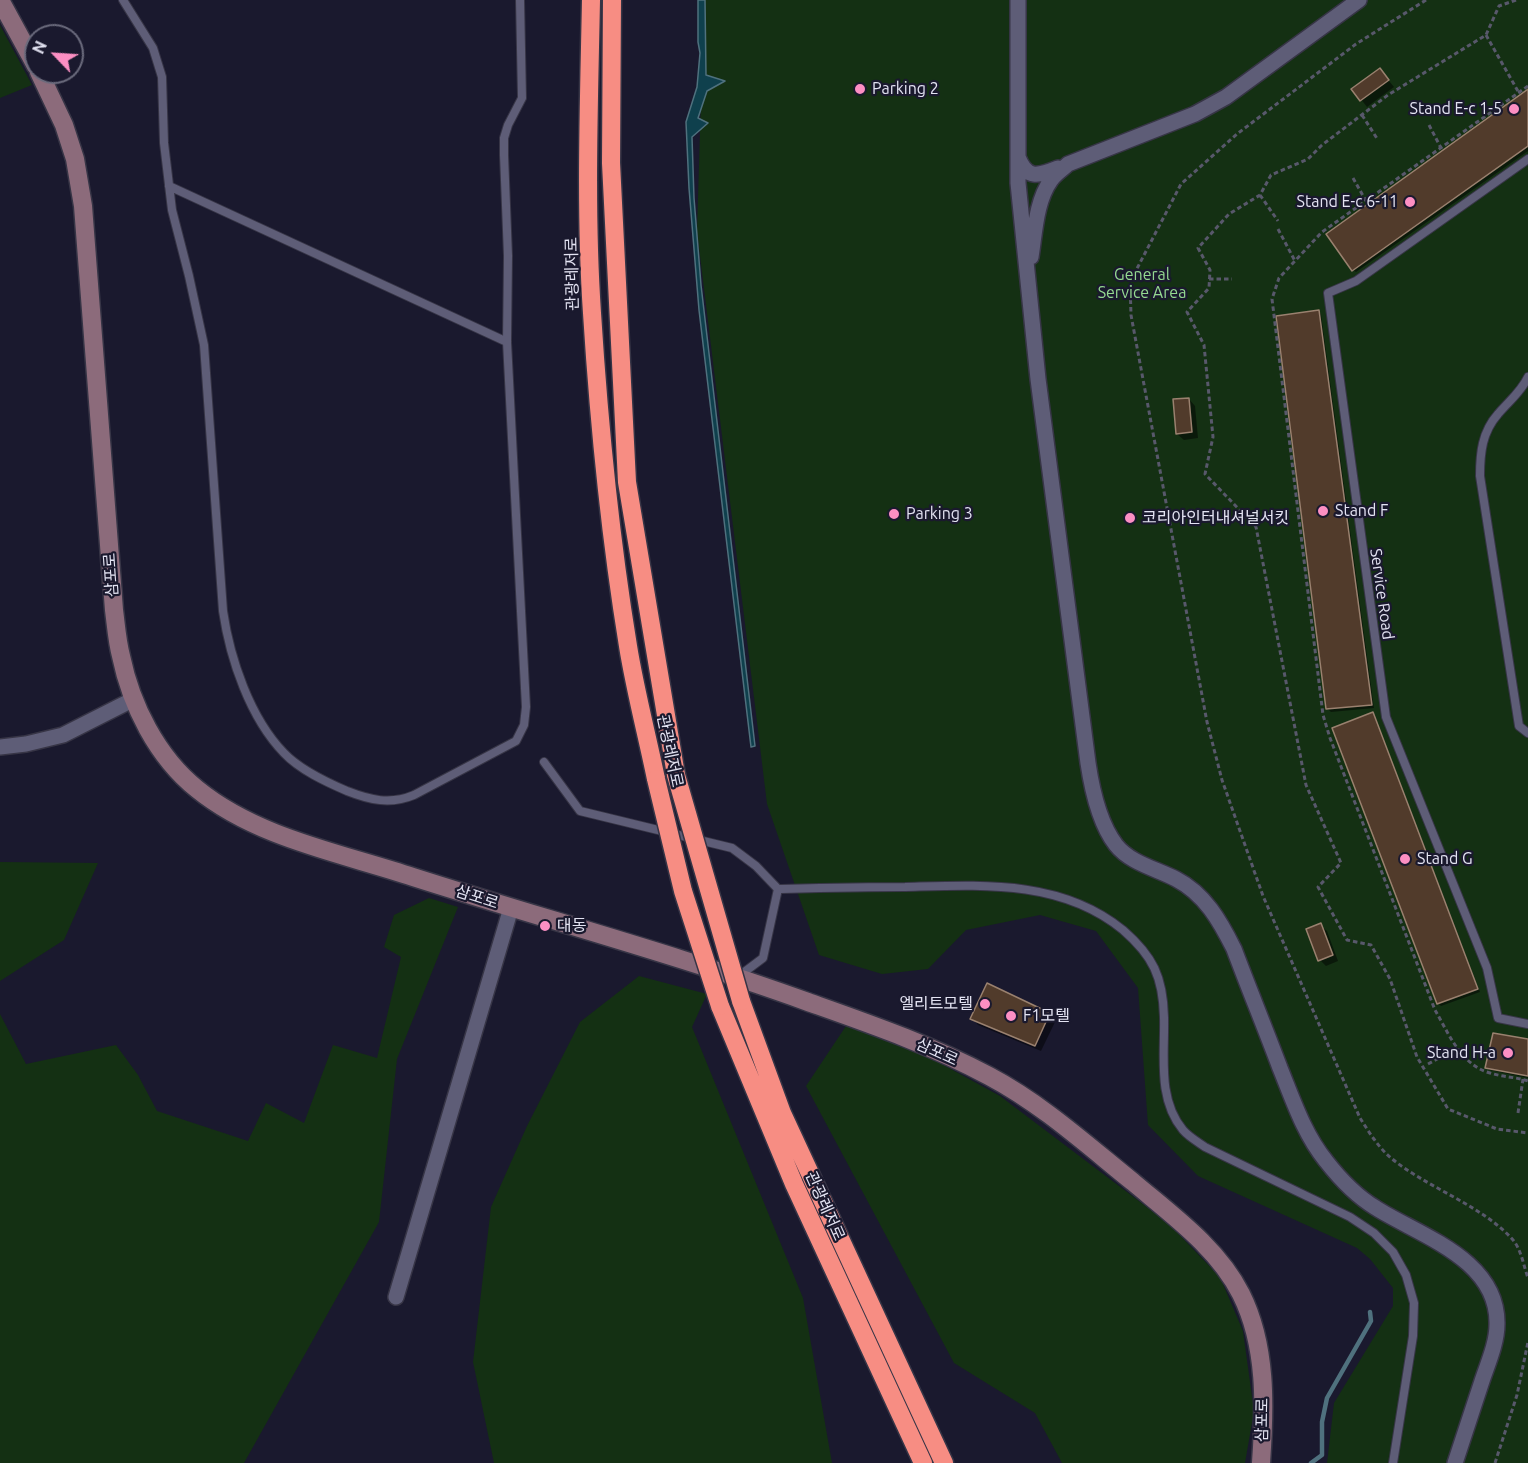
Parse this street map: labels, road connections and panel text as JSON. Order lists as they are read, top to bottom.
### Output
{
  "streets": {
    "highway": ["관광레저로"],
    "street": ["삼포로"],
    "lane": ["Service Road"]
  },
  "parks": ["General Service Area"],
  "places": [
    "Parking 2",
    "Stand E-c 1-5",
    "Stand E-c 6-11",
    "Stand F",
    "Parking 3",
    "코리아인터내셔널서킷",
    "Stand G",
    "대동",
    "엘리트모텔",
    "F1모텔",
    "Stand H-a"
  ],
  "north": "top left"
}
